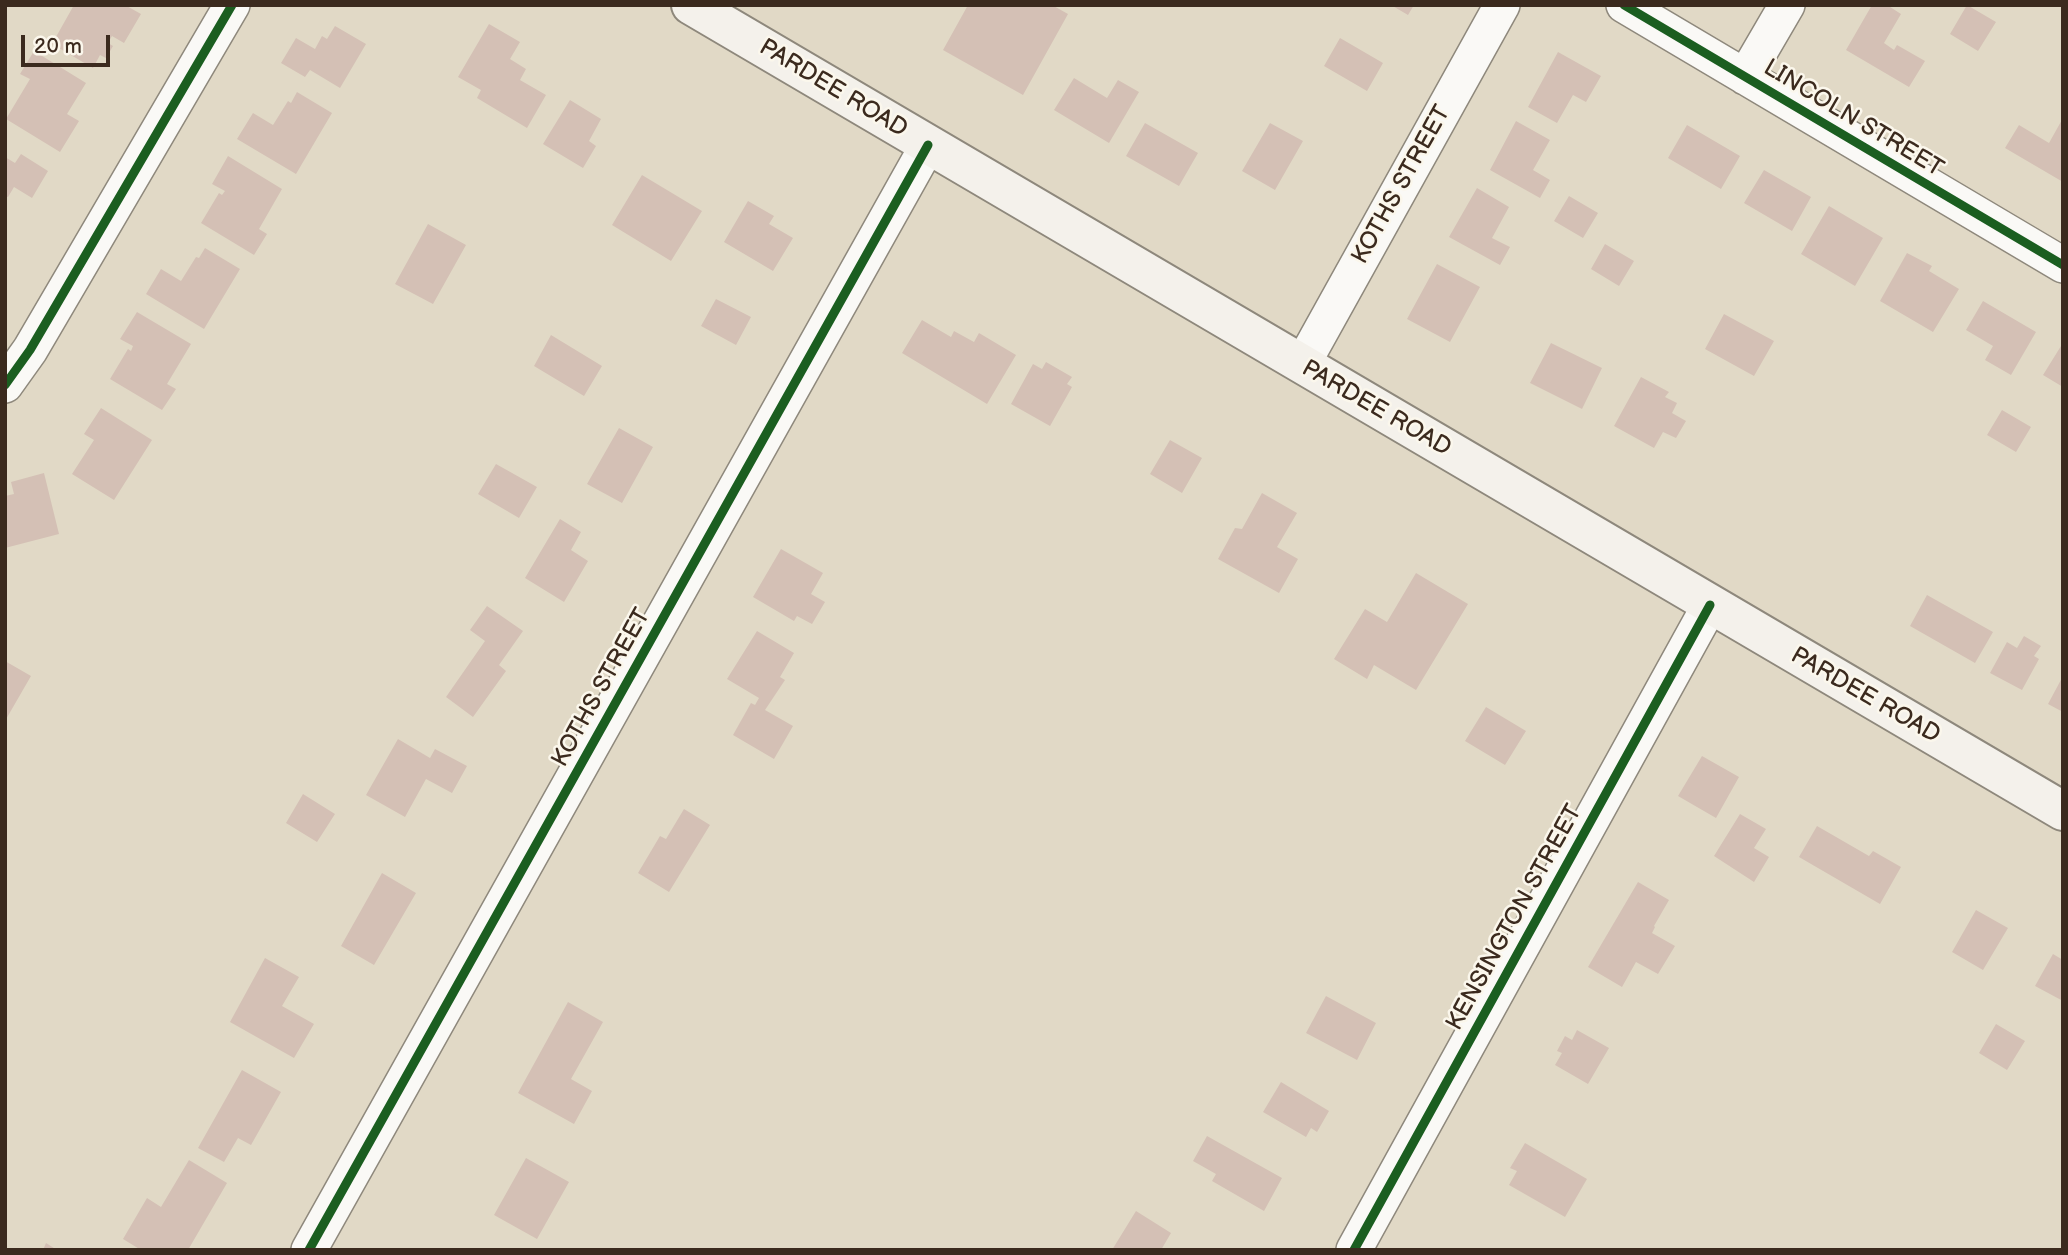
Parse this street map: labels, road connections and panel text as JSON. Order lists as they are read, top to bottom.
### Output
{
  "streets": {
    "main road": ["PARDEE ROAD"],
    "street": ["LINCOLN STREET", "KOTHS STREET", "KENSINGTON STREET"]
  },
  "crossings": [
    ["PARDEE ROAD", "KOTHS STREET"],
    ["PARDEE ROAD", "KENSINGTON STREET"]
  ],
  "scale_bar": "20 m"
}
